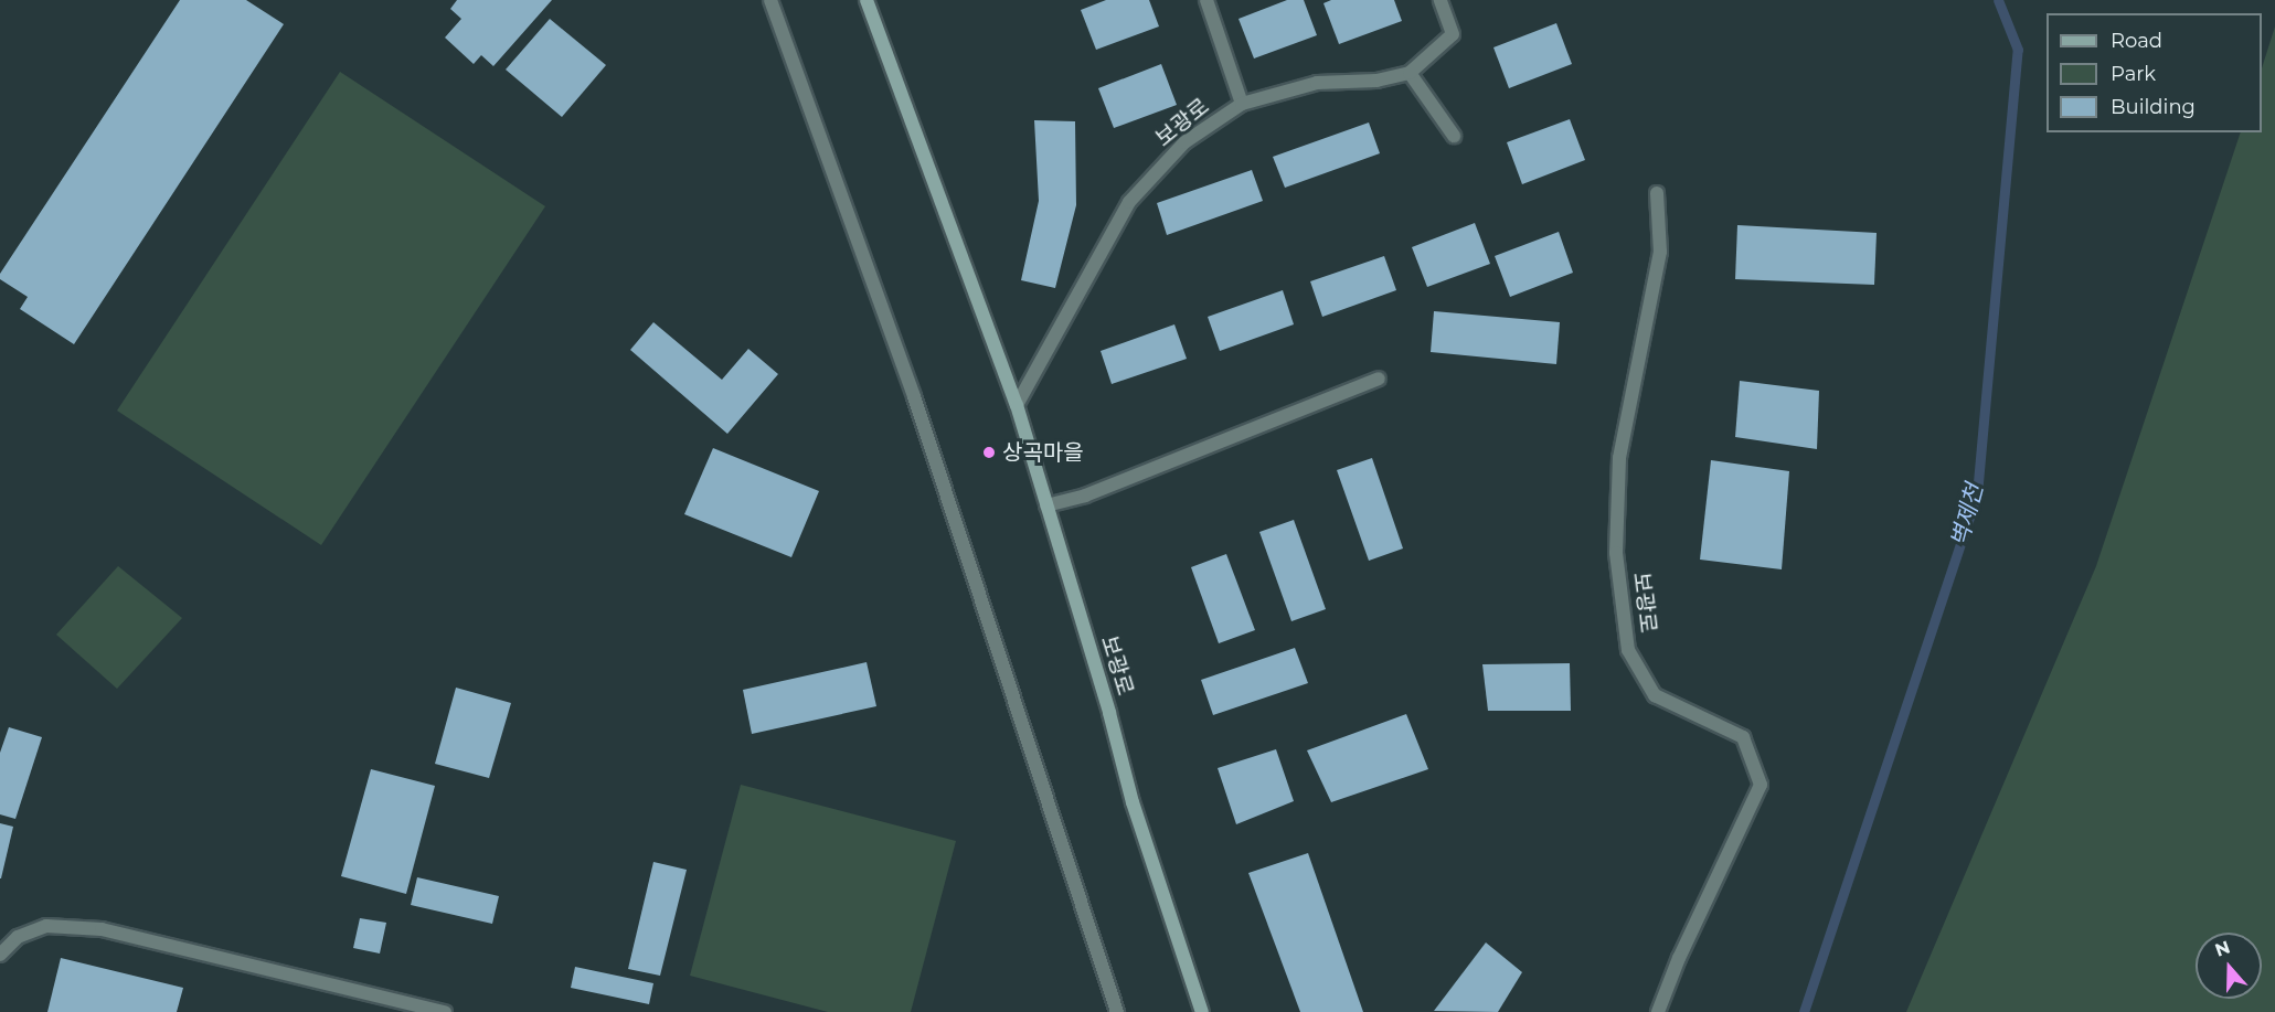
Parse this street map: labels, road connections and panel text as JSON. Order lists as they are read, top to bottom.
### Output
{
  "streets": {
    "main road": ["보광로"]
  },
  "water": ["벽제천"],
  "places": ["상곡마을"],
  "legend": ["Road", "Park", "Building"],
  "north": "top"
}
